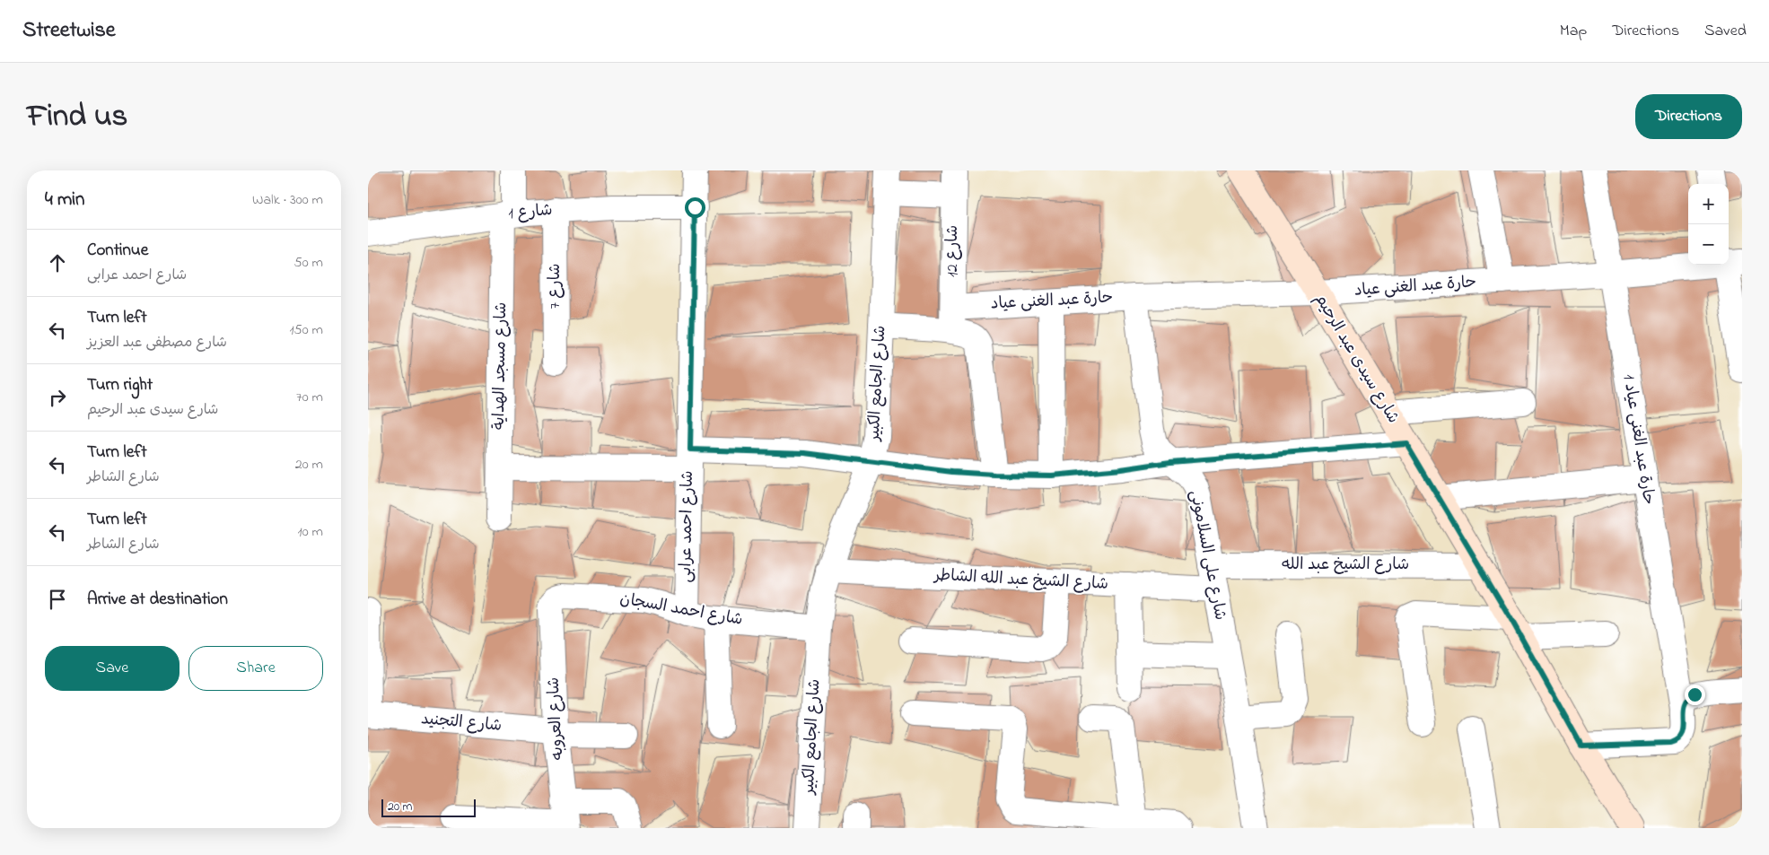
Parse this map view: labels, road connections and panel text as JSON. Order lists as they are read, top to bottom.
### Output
{
  "streets": {
    "main road": ["شارع سيدى عبد الرحيم"],
    "street": [
      "شارع 1",
      "شارع 12",
      "شارع 7",
      "حارة عبد الغنى عياد",
      "شارع مسجد الهداية",
      "شارع الجامع الكبير",
      "حارة عبد الغنى عياد 1",
      "شارع احمد عرابى",
      "شارع على السلامونى",
      "شارع الشيخ عبد الله",
      "شارع الشيخ عبد الله الشاطر",
      "شارع احمد السجان",
      "شارع العروبه",
      "شارع التجنيد"
    ]
  },
  "crossings": [
    ["شارع 1", "شارع 7"],
    ["شارع 1", "شارع مسجد الهداية"],
    ["شارع 1", "شارع احمد عرابى"],
    ["شارع 12", "حارة عبد الغنى عياد"],
    ["حارة عبد الغنى عياد", "شارع سيدى عبد الرحيم"],
    ["حارة عبد الغنى عياد", "حارة عبد الغنى عياد 1"],
    ["حارة عبد الغنى عياد", "شارع على السلامونى"],
    ["شارع سيدى عبد الرحيم", "حارة عبد الغنى عياد 1"],
    ["شارع سيدى عبد الرحيم", "شارع الشيخ عبد الله"],
    ["شارع الجامع الكبير", "شارع الشيخ عبد الله الشاطر"],
    ["شارع الجامع الكبير", "شارع احمد السجان"],
    ["شارع احمد عرابى", "شارع احمد السجان"],
    ["شارع على السلامونى", "شارع الشيخ عبد الله"],
    ["شارع على السلامونى", "شارع الشيخ عبد الله الشاطر"],
    ["شارع احمد السجان", "شارع العروبه"],
    ["شارع العروبه", "شارع التجنيد"]
  ],
  "scale_bar": "20 m",
  "page": {
    "header": "Streetwise",
    "nav": ["Map", "Directions", "Saved"],
    "title": "Find us",
    "buttons": [
      "Directions",
      ["Save", "Share"]
    ],
    "heading": ["4 min", "Walk · 300 m"],
    "map_buttons": ["+", "−"],
    "list": [
      ["Continue", "شارع احمد عرابى", "50 m"],
      ["Turn left", "شارع مصطفى عبد العزيز", "150 m"],
      ["Turn right", "شارع سيدى عبد الرحيم", "70 m"],
      ["Turn left", "شارع الشاطر", "20 m"],
      ["Turn left", "شارع الشاطر", "10 m"],
      "Arrive at destination"
    ],
    "scale": "20 m"
  }
}
